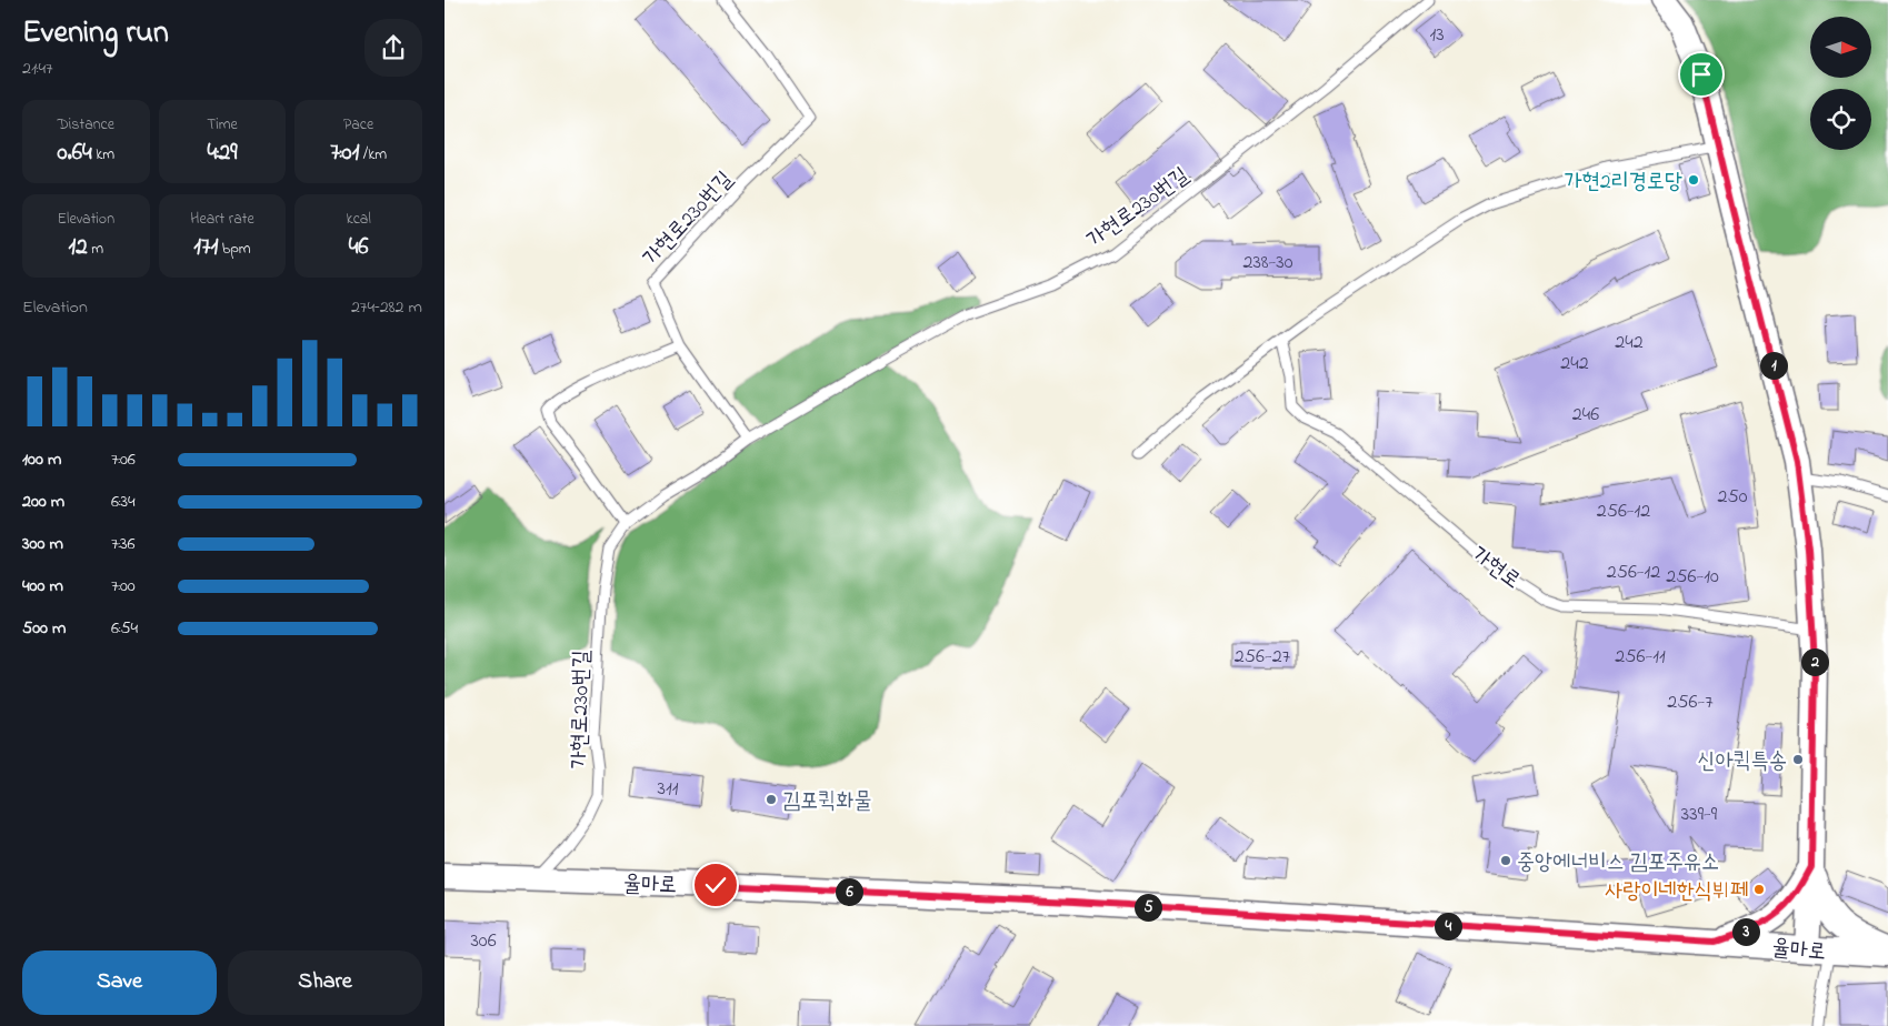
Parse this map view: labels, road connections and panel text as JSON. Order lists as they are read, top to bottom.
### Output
{
  "streets": {
    "street": ["율마로"],
    "lane": ["가현로230번길", "가현로"]
  },
  "crossings": [
    ["가현로230번길", "율마로"]
  ],
  "places": [
    "가현2리경로당",
    "신아퀵특송",
    "김포퀵화물",
    "중앙에너비스 김포주유소",
    "사랑이네한식뷔페"
  ],
  "house_numbers": [
    "13",
    "238-30",
    "242",
    "242",
    "246",
    "250",
    "256-12",
    "256-12",
    "256-10",
    "256-27",
    "256-11",
    "256-7",
    "311",
    "339-9",
    "306"
  ],
  "north": "right",
  "page": {
    "heading": ["Evening run", "21:47"],
    "stats": [
      ["Distance", "0.64 km"],
      ["Time", "4:29"],
      ["Pace", "7:01 /km"],
      ["Elevation", "12 m"],
      ["Heart rate", "171 bpm"],
      ["kcal", "46"]
    ],
    "chart": ["Elevation", "274–282 m"],
    "pins": [
      "1",
      "2",
      "6",
      "5",
      "4",
      "3"
    ],
    "list": [
      {
        "name": "100 m",
        "note": "7:06"
      },
      {
        "name": "200 m",
        "note": "6:34"
      },
      {
        "name": "300 m",
        "note": "7:36"
      },
      {
        "name": "400 m",
        "note": "7:00"
      },
      {
        "name": "500 m",
        "note": "6:54"
      }
    ],
    "buttons": ["Save", "Share"]
  }
}
